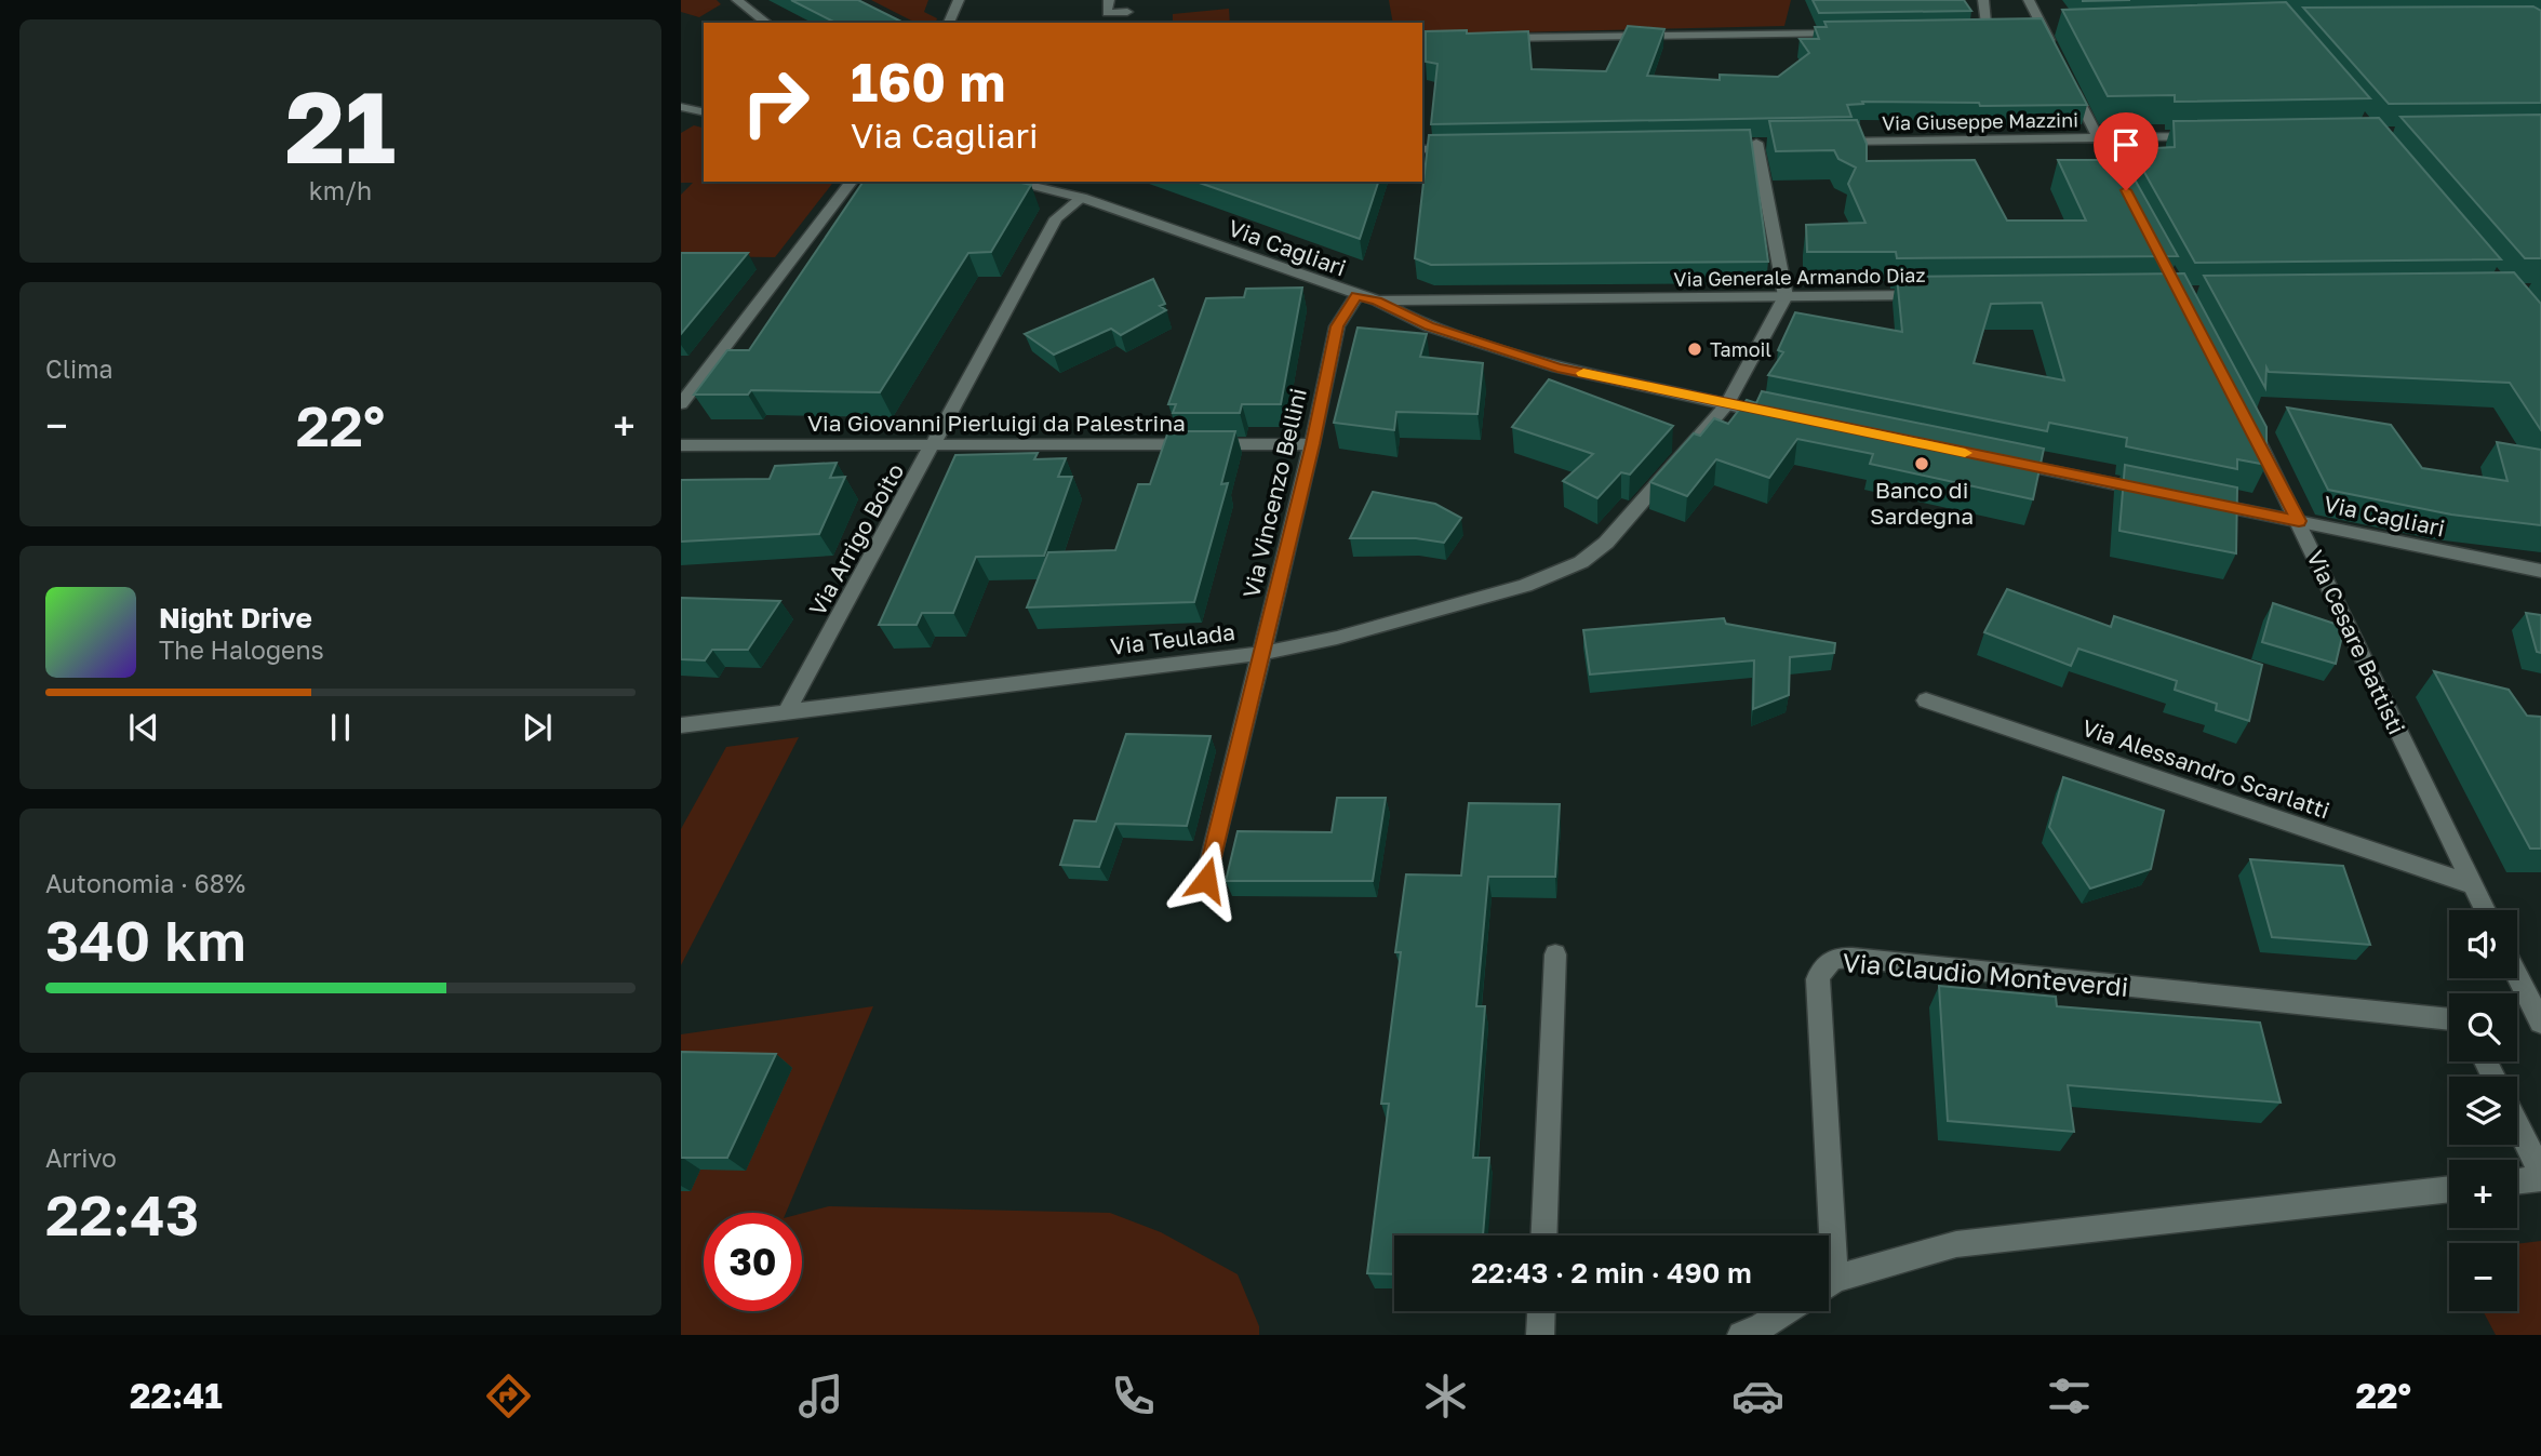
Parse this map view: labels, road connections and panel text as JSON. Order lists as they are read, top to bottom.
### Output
{
  "streets": {
    "street": [
      "Via Giuseppe Mazzini",
      "Via Cagliari",
      "Via Generale Armando Diaz",
      "Via Giovanni Pierluigi da Palestrina",
      "Via Vincenzo Bellini",
      "Via Arrigo Boito",
      "Via Teulada",
      "Via Cesare Battisti",
      "Via Alessandro Scarlatti",
      "Via Claudio Monteverdi"
    ]
  },
  "crossings": [
    ["Via Cagliari", "Via Generale Armando Diaz"],
    ["Via Cagliari", "Via Vincenzo Bellini"],
    ["Via Cagliari", "Via Arrigo Boito"],
    ["Via Cagliari", "Via Teulada"],
    ["Via Cagliari", "Via Cesare Battisti"],
    ["Via Generale Armando Diaz", "Via Teulada"],
    ["Via Giovanni Pierluigi da Palestrina", "Via Vincenzo Bellini"],
    ["Via Giovanni Pierluigi da Palestrina", "Via Arrigo Boito"],
    ["Via Vincenzo Bellini", "Via Teulada"],
    ["Via Arrigo Boito", "Via Teulada"],
    ["Via Cesare Battisti", "Via Alessandro Scarlatti"]
  ],
  "places": ["Tamoil", "Banco di Sardegna"],
  "page": {
    "tile": [
      ["21", "km/h"],
      "Clima",
      ["Autonomia · 68%", "340 km"],
      ["Arrivo", "22:43"]
    ],
    "turn": ["160 m", "Via Cagliari"],
    "heat": ["−", "22°", "+"],
    "song": ["Night Drive", "The Halogens"],
    "map_buttons": ["+", "−"],
    "limit": "30",
    "trip": "22:43 · 2 min · 490 m",
    "tabs": ["22:41", "22°"]
  }
}
